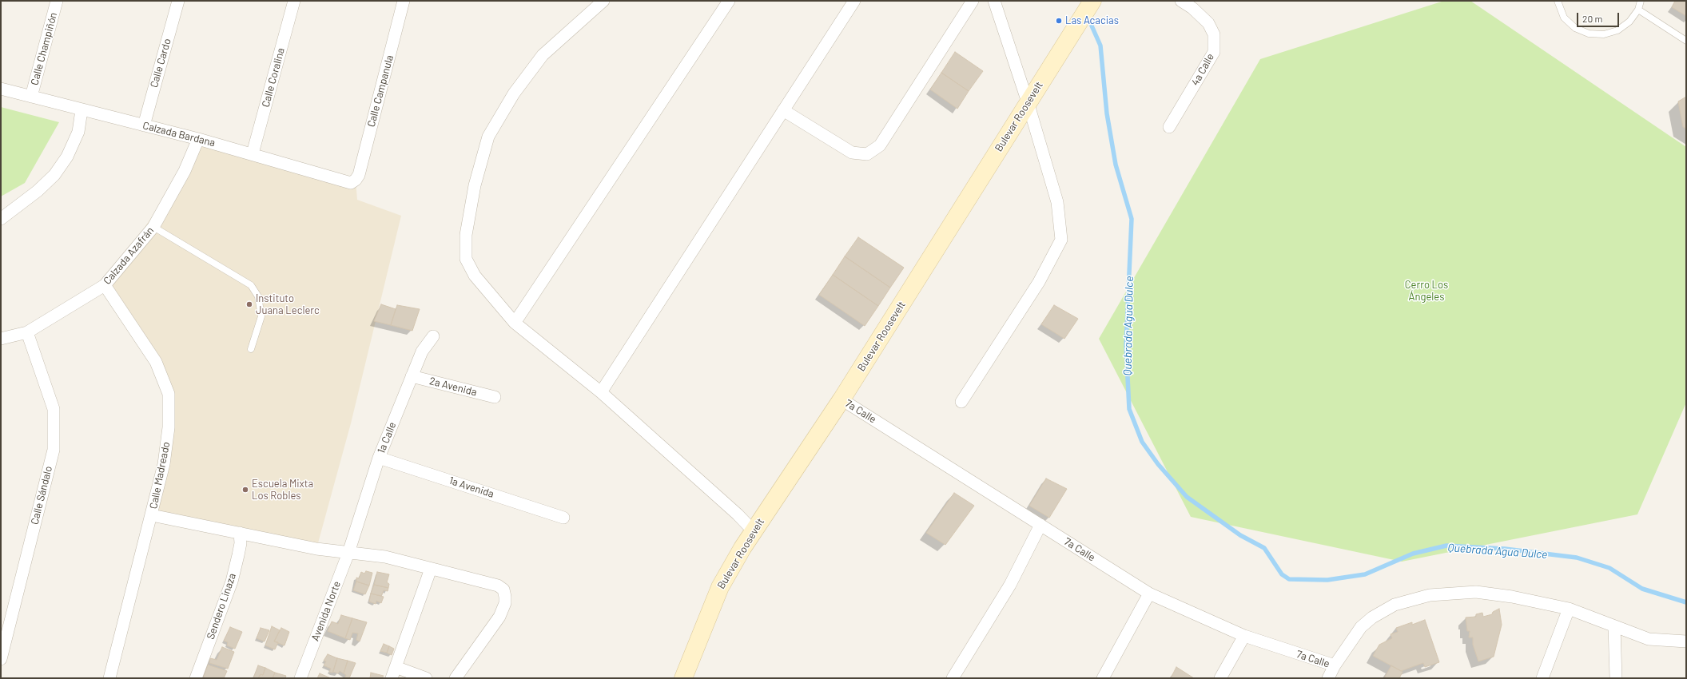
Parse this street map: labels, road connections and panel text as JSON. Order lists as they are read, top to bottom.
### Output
{
  "streets": {
    "main road": ["Bulevar Roosevelt"],
    "street": [
      "Calle Champiñón",
      "Calle Cardo",
      "4a Calle",
      "Calle Coralina",
      "Calle Campanula",
      "Calzada Bardana",
      "Calzada Azafrán",
      "2a Avenida",
      "7a Calle",
      "1a Calle",
      "Calle Madreado",
      "1a Avenida",
      "Calle Sándalo",
      "Sendero Linaza",
      "Avenida Norte"
    ]
  },
  "crossings": [
    ["Calle Champiñón", "Calzada Bardana"],
    ["Calle Cardo", "Calzada Bardana"],
    ["Calle Coralina", "Calzada Bardana"],
    ["Calle Campanula", "Calzada Bardana"],
    ["Bulevar Roosevelt", "7a Calle"],
    ["Calzada Bardana", "Calzada Azafrán"],
    ["Calzada Azafrán", "Calle Madreado"],
    ["Calzada Azafrán", "Calle Sándalo"],
    ["2a Avenida", "1a Calle"],
    ["1a Calle", "1a Avenida"],
    ["1a Calle", "Avenida Norte"]
  ],
  "water": ["Quebrada Agua Dulce"],
  "parks": ["Cerro Los Ángeles"],
  "places": ["Las Acacias", "Instituto Juana Leclerc", "Escuela Mixta Los Robles"],
  "scale_bar": "20 m"
}
